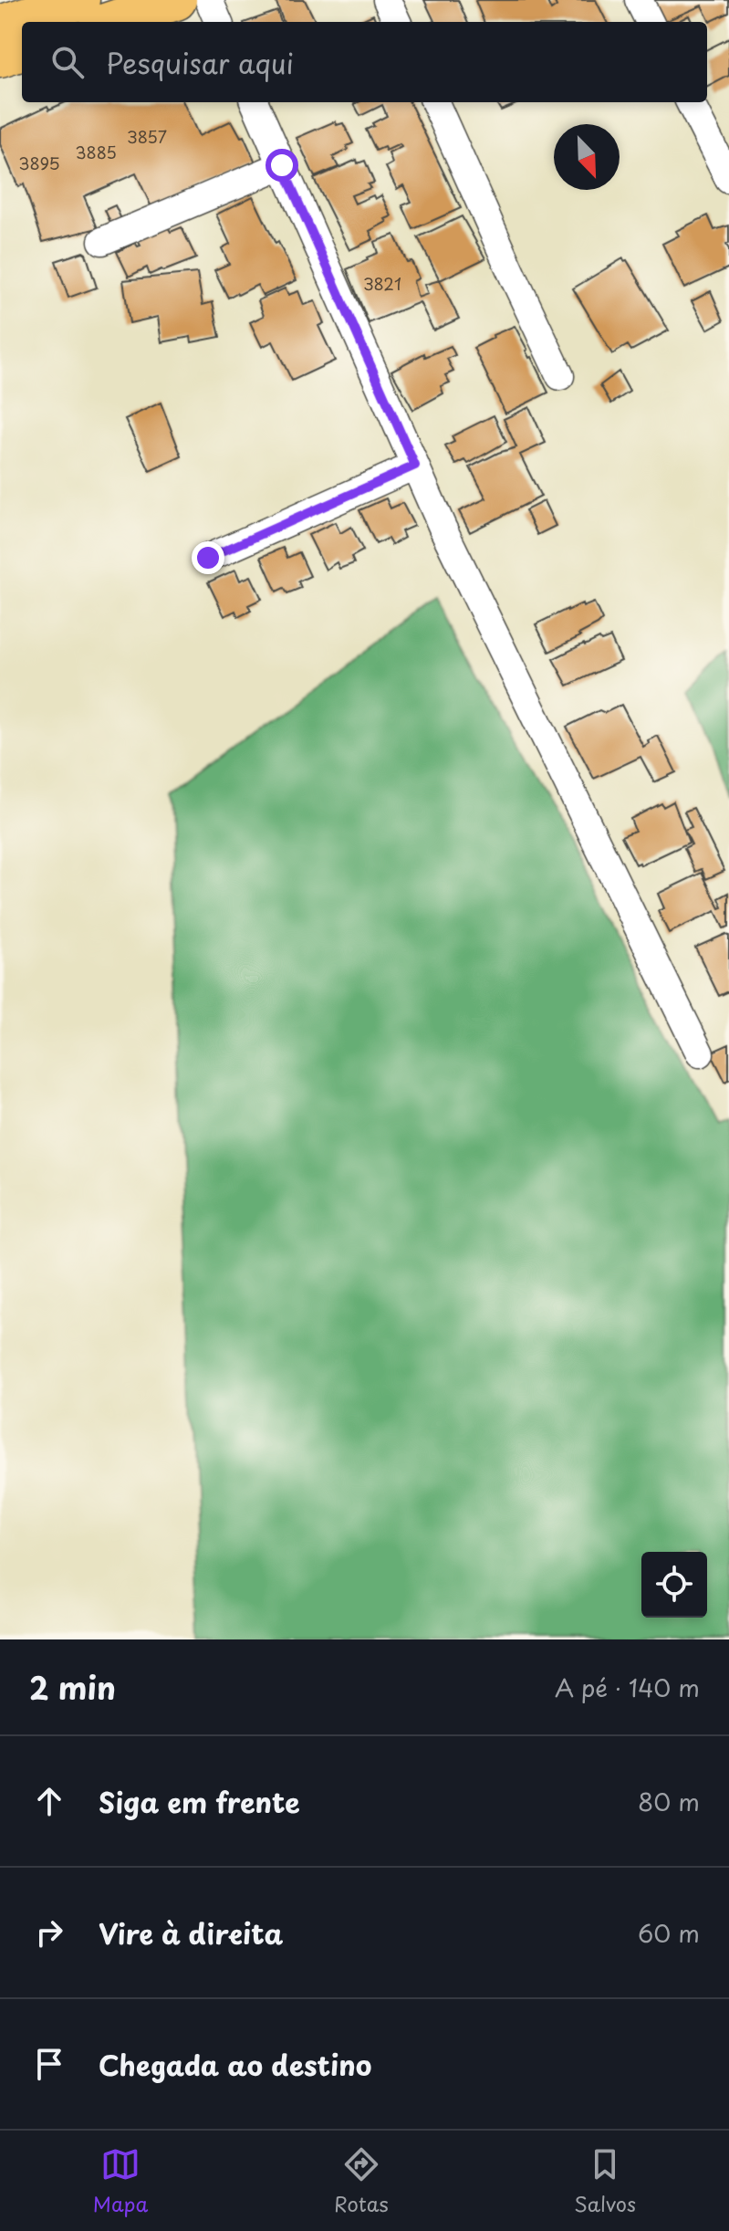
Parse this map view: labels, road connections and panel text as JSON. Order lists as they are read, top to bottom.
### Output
{
  "house_numbers": [
    "3857",
    "3885",
    "3895",
    "3821"
  ],
  "north": "bottom right",
  "page": {
    "search": "Pesquisar aqui",
    "heading": ["2 min", "A pé · 140 m"],
    "list": [
      ["Siga em frente", "80 m"],
      ["Vire à direita", "60 m"],
      "Chegada ao destino"
    ],
    "nav": ["Mapa", "Rotas", "Salvos"]
  }
}
